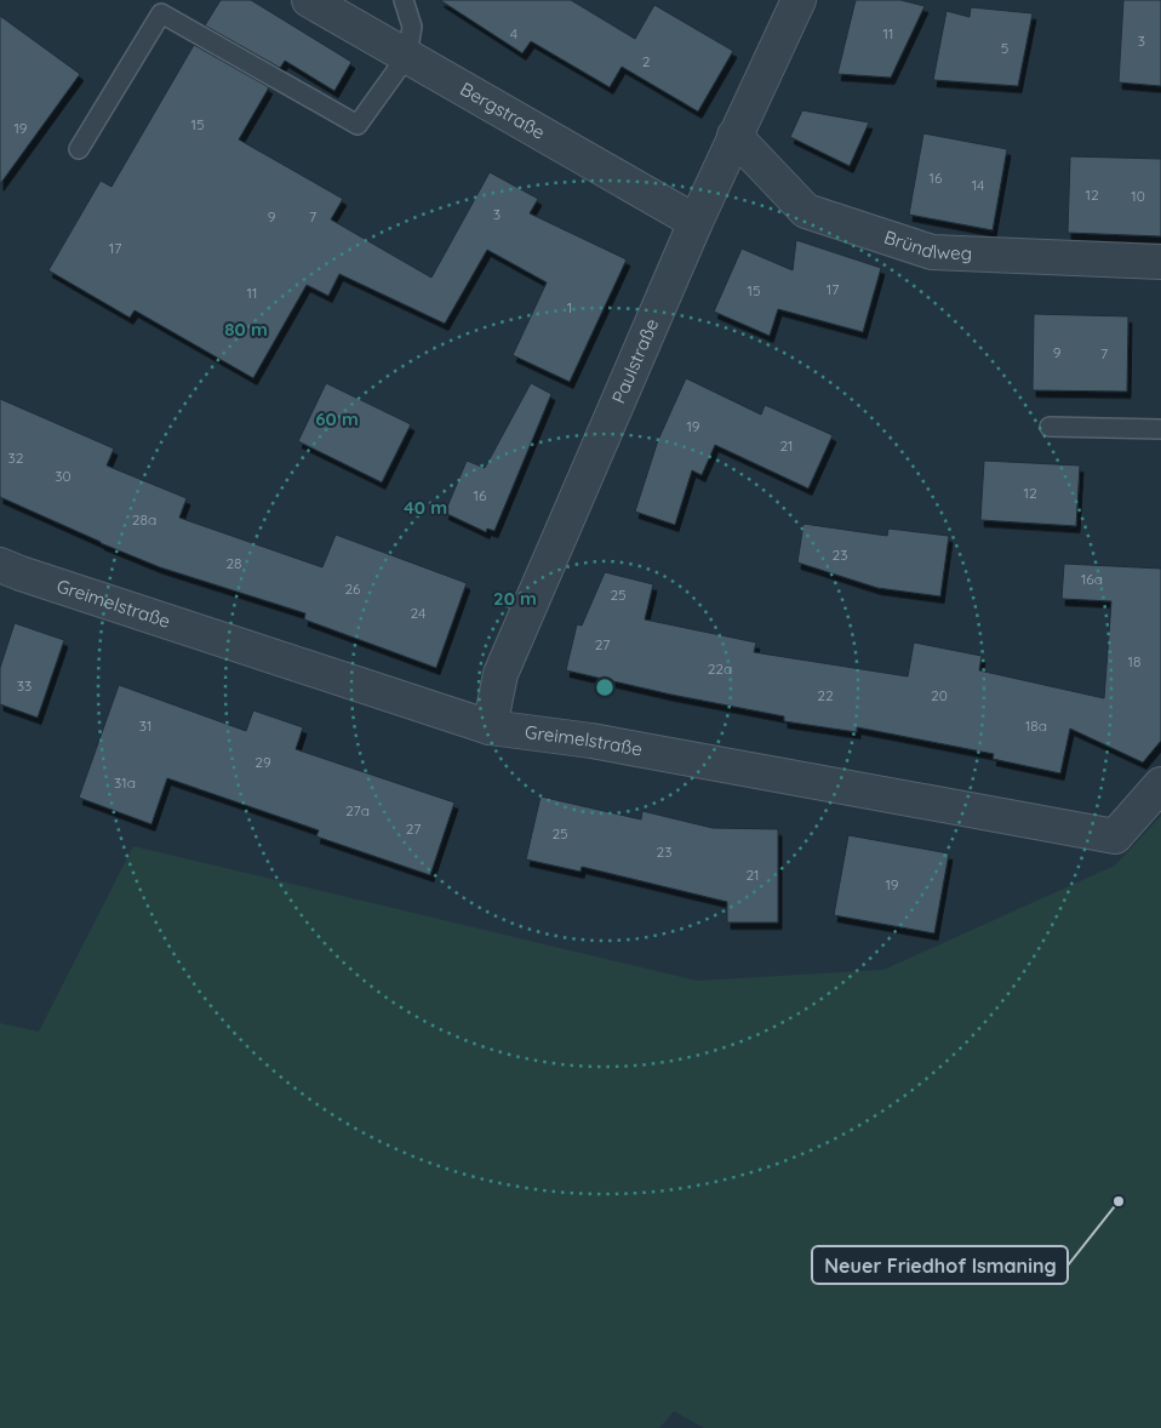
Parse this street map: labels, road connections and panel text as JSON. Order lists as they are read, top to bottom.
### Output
{
  "streets": {
    "street": [
      "Bergstraße",
      "Bründlweg",
      "Paulstraße",
      "Greimelstraße"
    ]
  },
  "crossings": [
    ["Bergstraße", "Paulstraße"],
    ["Bründlweg", "Paulstraße"],
    ["Paulstraße", "Greimelstraße"]
  ],
  "places": ["Neuer Friedhof Ismaning"],
  "house_numbers": [
    "4",
    "11",
    "3",
    "5",
    "2",
    "15",
    "19",
    "16",
    "14",
    "12",
    "10",
    "3",
    "9",
    "7",
    "17",
    "17",
    "15",
    "11",
    "1",
    "9",
    "7",
    "19",
    "21",
    "32",
    "30",
    "12",
    "16",
    "28a",
    "23",
    "28",
    "16a",
    "26",
    "25",
    "24",
    "27",
    "18",
    "22a",
    "33",
    "22",
    "20",
    "31",
    "18a",
    "29",
    "31a",
    "27a",
    "27",
    "25",
    "23",
    "21",
    "19"
  ],
  "rings": [
    "80 m",
    "60 m",
    "40 m",
    "20 m"
  ]
}
